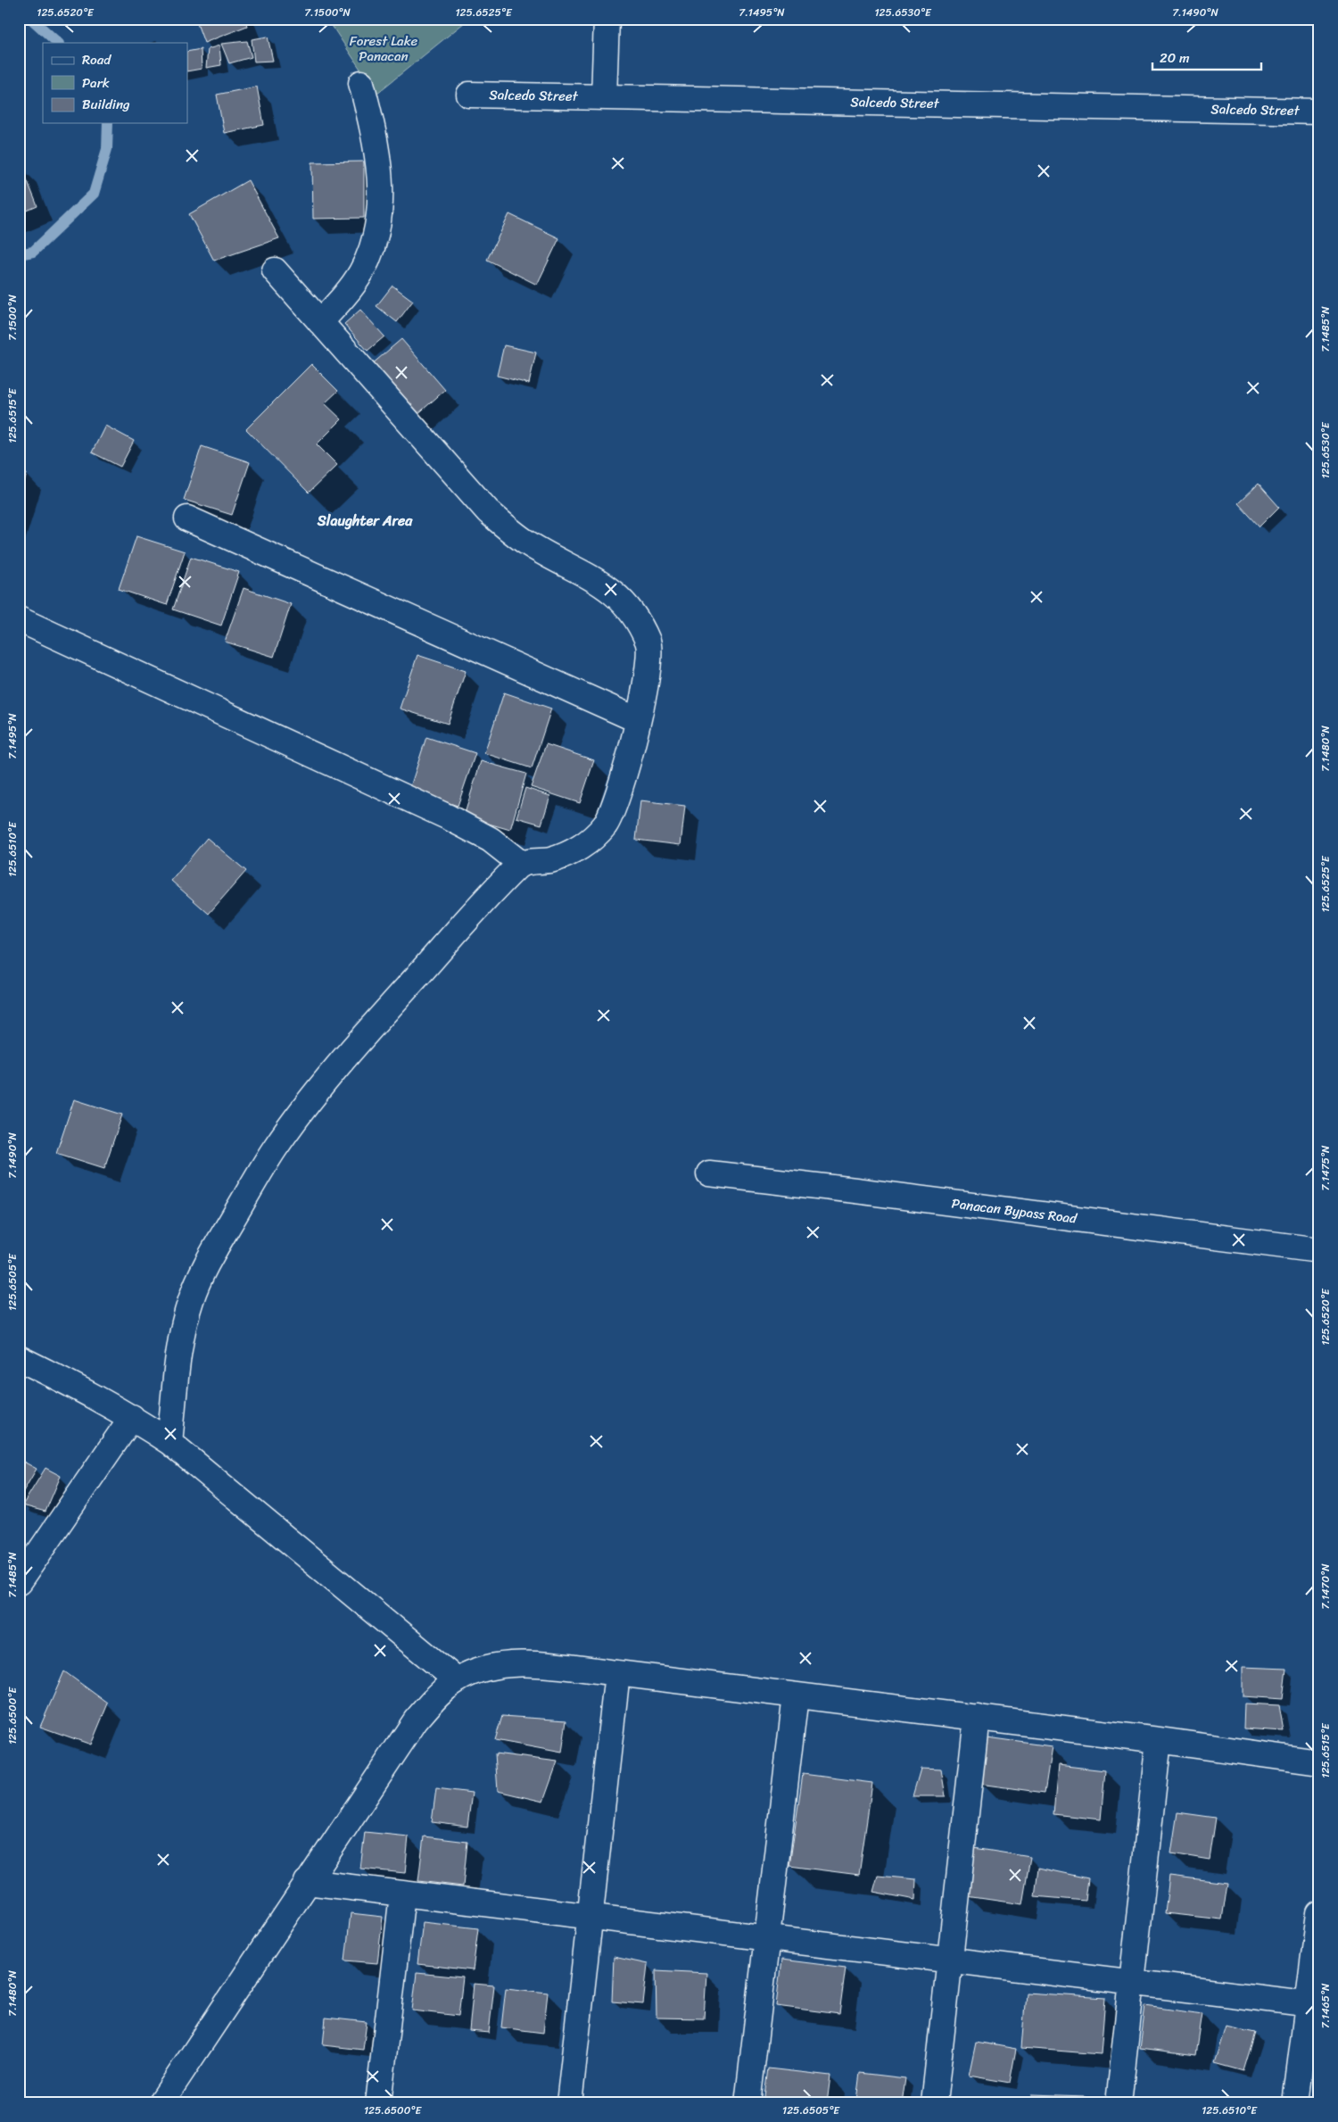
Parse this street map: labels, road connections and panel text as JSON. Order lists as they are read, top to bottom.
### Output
{
  "streets": {
    "street": ["Salcedo Street", "Panacan Bypass Road"]
  },
  "districts": ["Slaughter Area"],
  "parks": ["Forest Lake Panacan"],
  "legend": ["Road", "Park", "Building"],
  "scale_bar": "20 m",
  "coordinates": [
    "125.6520°E",
    "7.1500°N",
    "125.6525°E",
    "7.1495°N",
    "125.6530°E",
    "7.1490°N",
    "7.1485°N",
    "125.6515°E",
    "7.1480°N",
    "125.6510°E",
    "7.1475°N",
    "125.6505°E",
    "7.1470°N",
    "125.6500°E",
    "7.1465°N"
  ]
}
